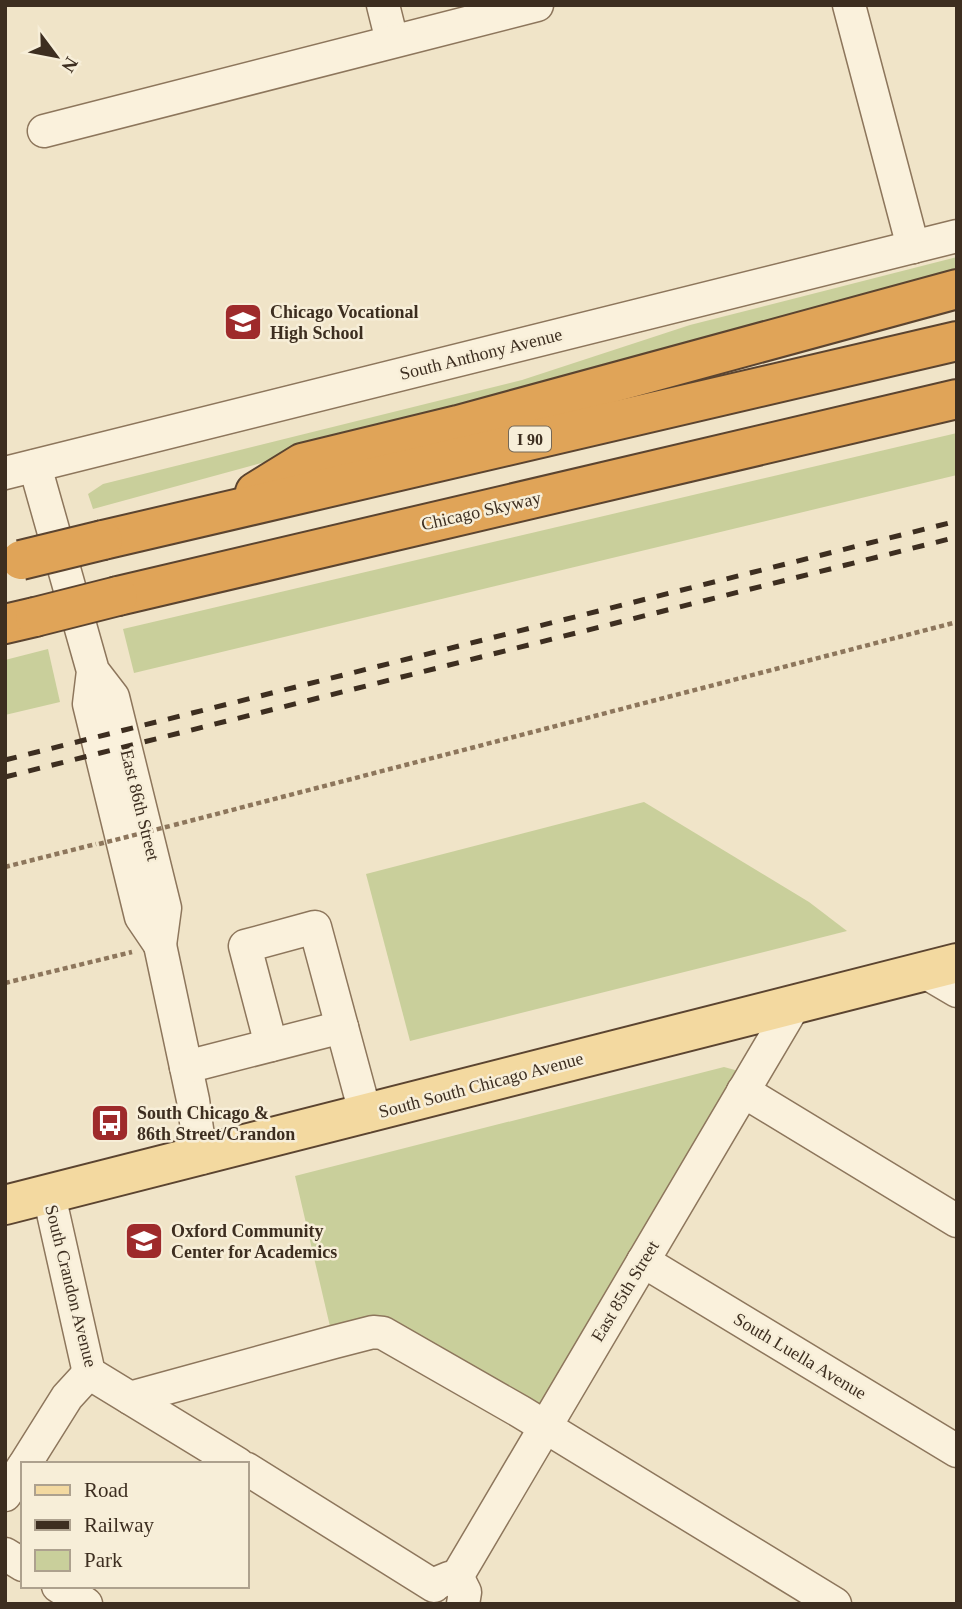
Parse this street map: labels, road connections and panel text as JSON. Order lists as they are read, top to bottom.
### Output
{
  "streets": {
    "highway": ["I 90", "Chicago Skyway"],
    "main road": ["South South Chicago Avenue"],
    "street": [
      "South Anthony Avenue",
      "East 86th Street",
      "South Crandon Avenue",
      "East 85th Street",
      "South Luella Avenue"
    ]
  },
  "crossings": [
    ["South Anthony Avenue", "East 86th Street"],
    ["East 86th Street", "South South Chicago Avenue"],
    ["South South Chicago Avenue", "South Crandon Avenue"],
    ["South South Chicago Avenue", "East 85th Street"],
    ["East 85th Street", "South Luella Avenue"]
  ],
  "places": {
    "school or university": ["Chicago Vocational High School", "Oxford Community Center for Academics"],
    "bus stop": ["South Chicago & 86th Street/Crandon"]
  },
  "legend": ["Road", "Railway", "Park"],
  "north": "bottom right"
}
